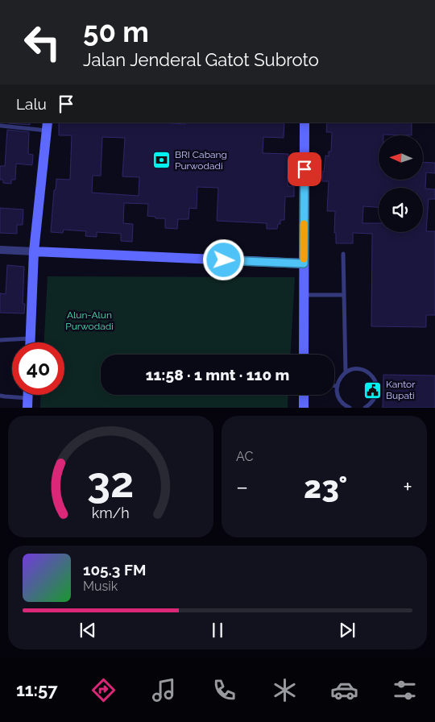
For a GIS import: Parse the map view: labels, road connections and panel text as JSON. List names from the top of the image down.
{
  "parks": ["Alun-Alun Purwodadi"],
  "places": {
    "bank": ["BRI Cabang Purwodadi"],
    "public building": ["Kantor Bupati"]
  },
  "north": "left",
  "page": {
    "turn": ["50 m", "Jalan Jenderal Gatot Subroto"],
    "then": "Lalu",
    "limit": "40",
    "trip": "11:58 · 1 mnt · 110 m",
    "tile": "AC",
    "heat": ["−", "23°", "+"],
    "song": ["105.3 FM", "Musik"],
    "tabs": "11:57",
    "gauge": ["32", "km/h"]
  }
}
